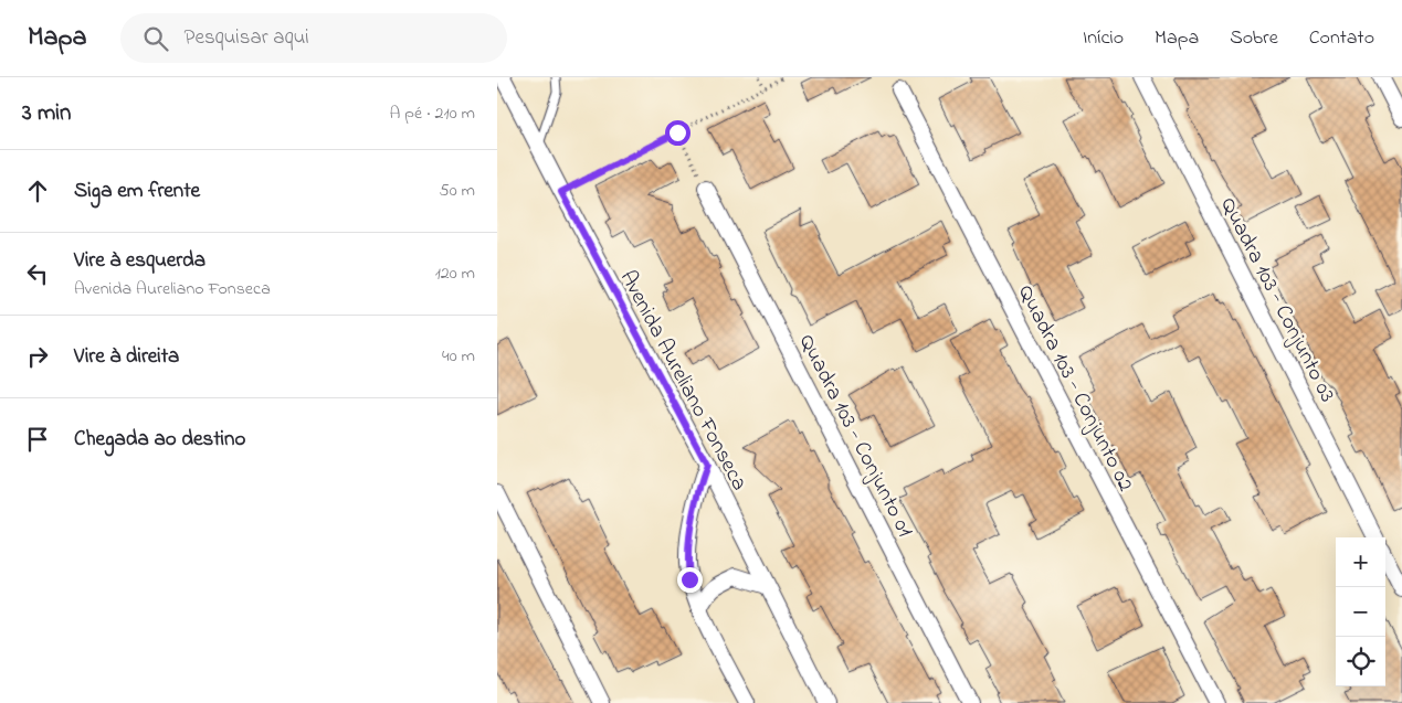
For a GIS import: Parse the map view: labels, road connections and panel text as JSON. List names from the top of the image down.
{
  "streets": {
    "street": [
      "Quadra 103 - Conjunto 03",
      "Avenida Aureliano Fonseca",
      "Quadra 103 - Conjunto 02",
      "Quadra 103 - Conjunto 01"
    ]
  },
  "page": {
    "header": "Mapa",
    "search": "Pesquisar aqui",
    "nav": [
      "Início",
      "Mapa",
      "Sobre",
      "Contato"
    ],
    "heading": ["3 min", "A pé · 210 m"],
    "list": [
      ["Siga em frente", "50 m"],
      ["Vire à esquerda", "Avenida Aureliano Fonseca", "120 m"],
      ["Vire à direita", "40 m"],
      "Chegada ao destino"
    ],
    "map_buttons": ["+", "−"]
  }
}
